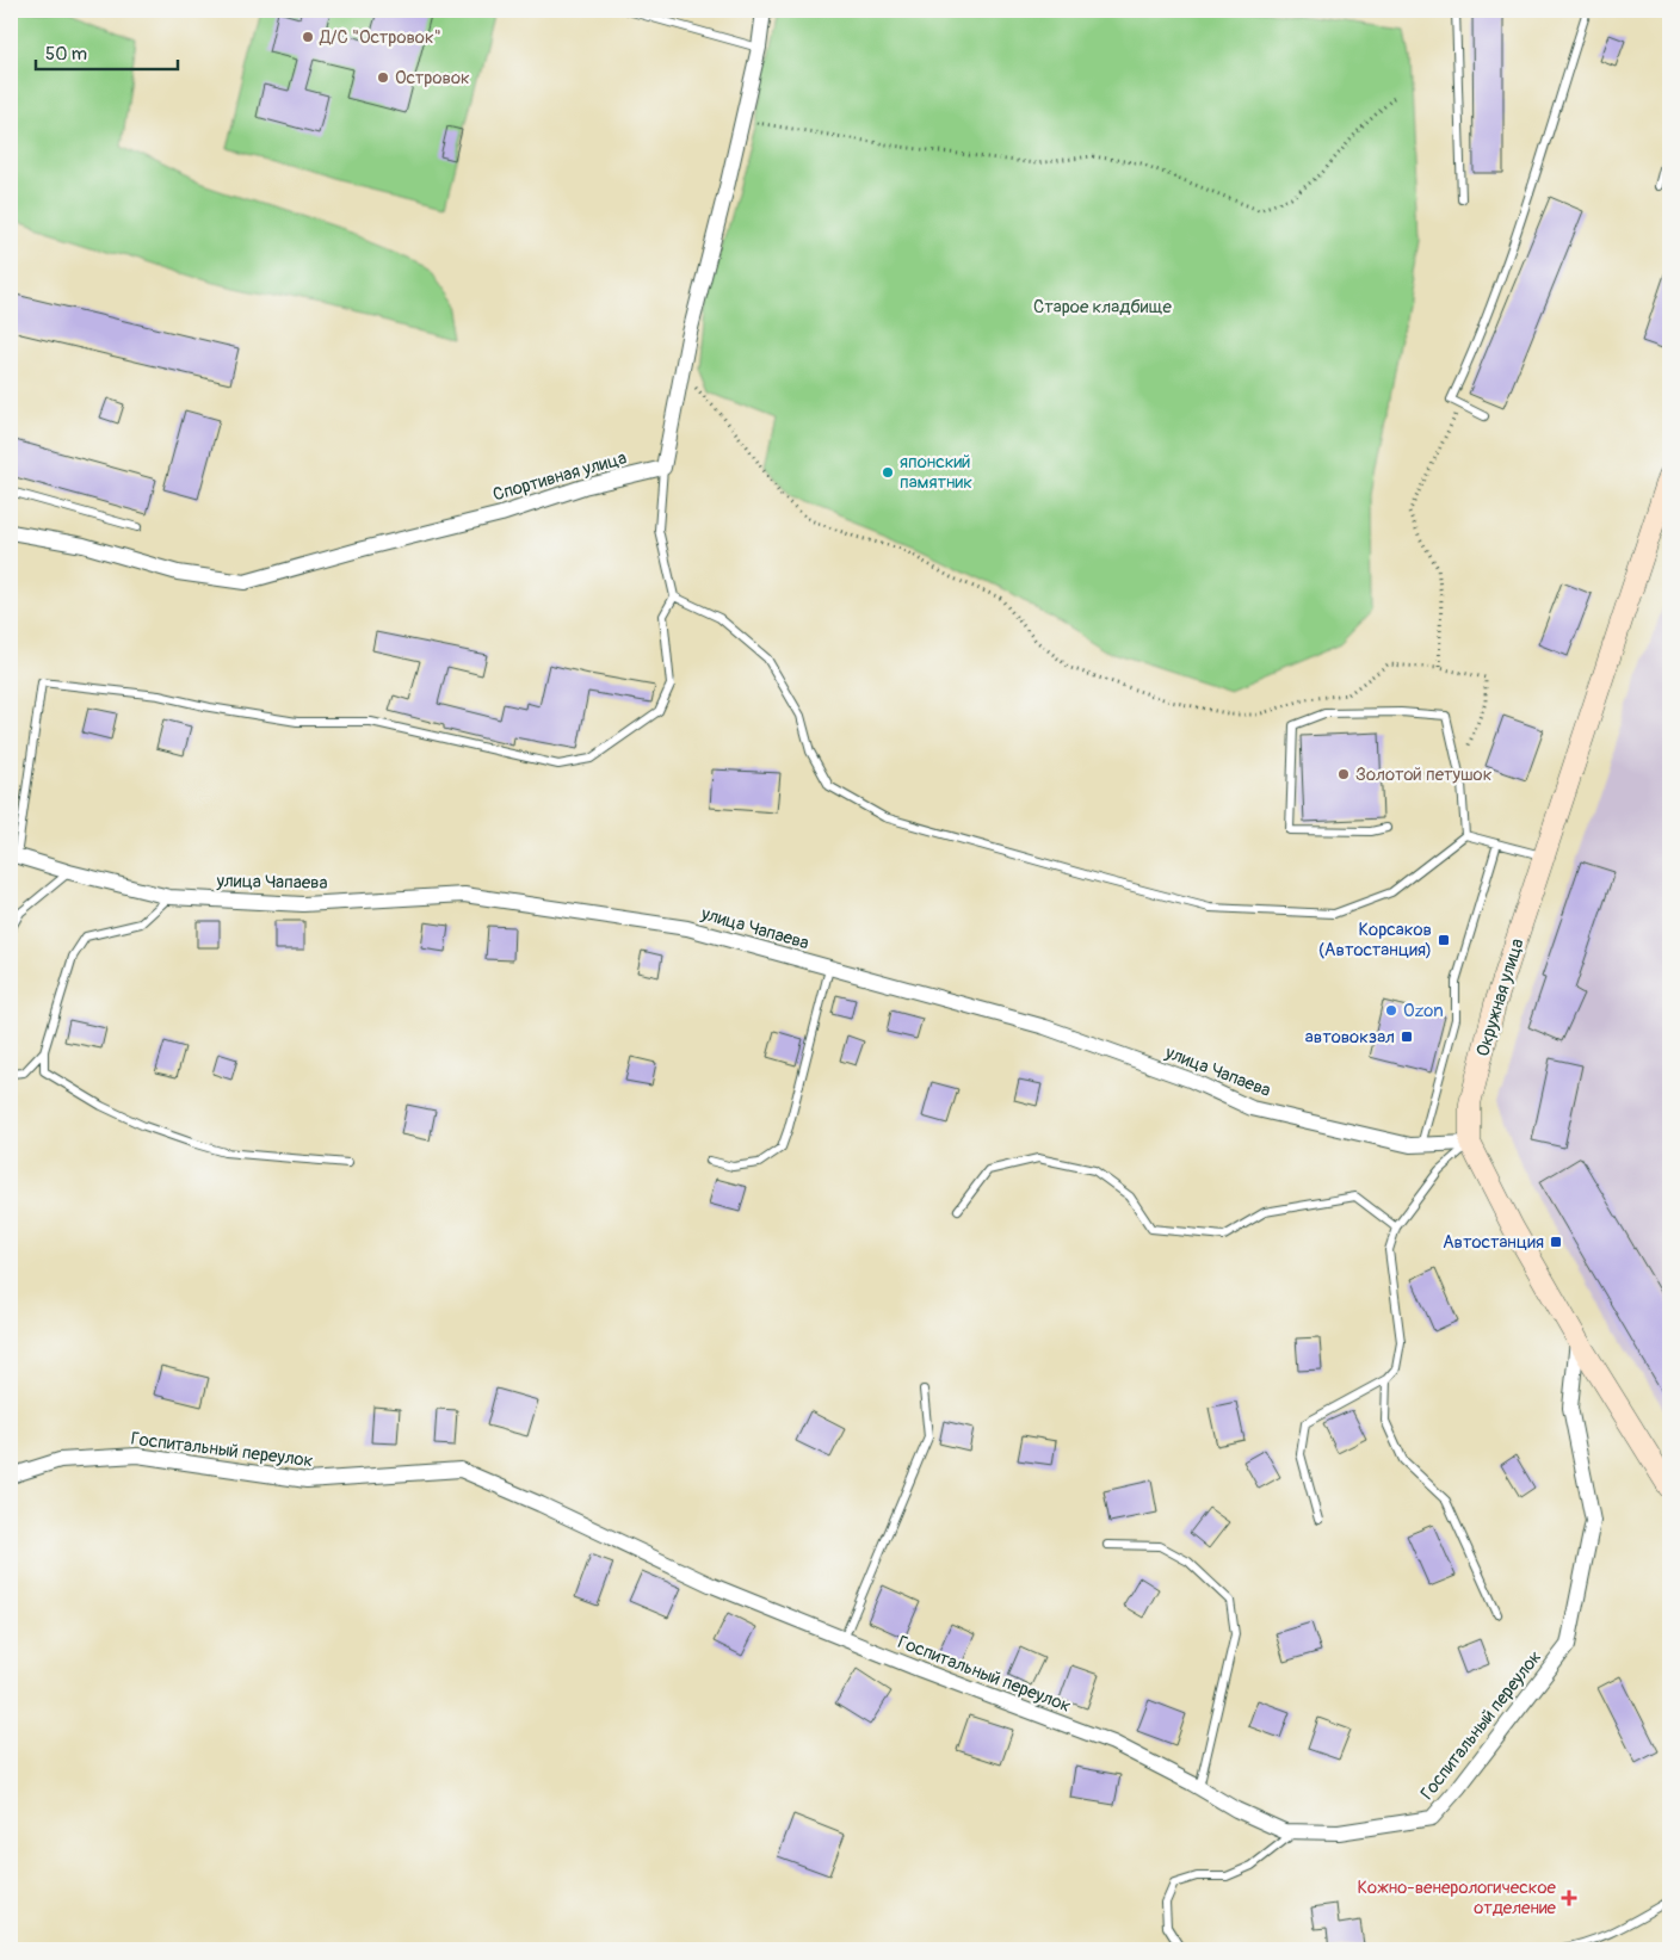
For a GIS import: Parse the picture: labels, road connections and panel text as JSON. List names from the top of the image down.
{
  "streets": {
    "main road": ["Окружная улица"],
    "street": ["Спортивная улица", "улица Чапаева", "Госпитальный переулок"]
  },
  "crossings": [
    ["улица Чапаева", "Окружная улица"],
    ["Окружная улица", "Госпитальный переулок"]
  ],
  "parks": ["Старое кладбище"],
  "places": {
    "other": [
      "Д/С \"Островок\"",
      "Островок",
      "японский памятник",
      "Золотой петушок",
      "Ozon"
    ],
    "transit": ["Корсаков (Автостанция)", "автовокзал", "Автостанция"],
    "health": ["Кожно-венерологическое отделение"]
  },
  "scale_bar": "50 m"
}
